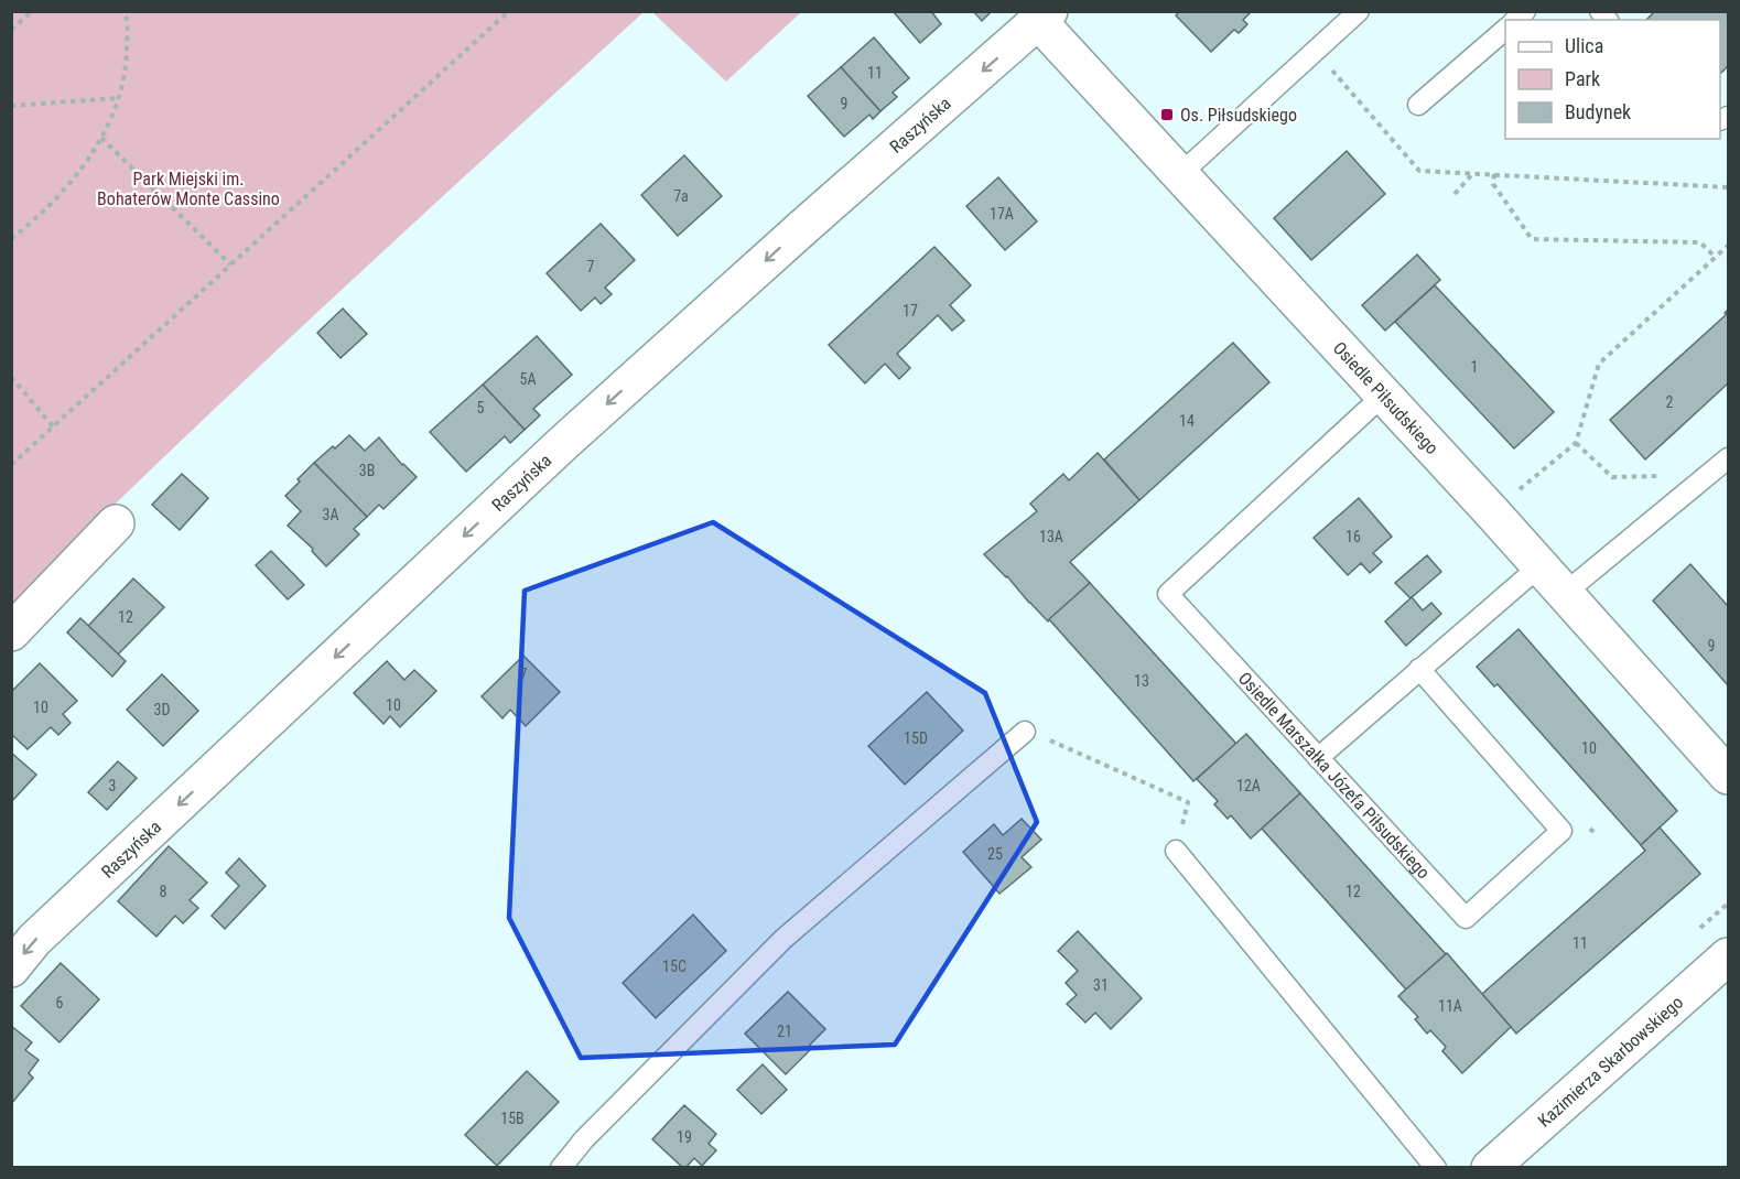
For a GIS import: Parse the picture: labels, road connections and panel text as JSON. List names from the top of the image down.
{
  "streets": {
    "street": ["Raszyńska", "Osiedle Piłsudskiego", "Kazimierza Skarbowskiego"],
    "lane": ["Osiedle Marszałka Józefa Piłsudskiego"]
  },
  "crossings": [
    ["Raszyńska", "Osiedle Piłsudskiego"],
    ["Osiedle Piłsudskiego", "Osiedle Marszałka Józefa Piłsudskiego"]
  ],
  "one_way": ["Raszyńska"],
  "parks": ["Park Miejski im. Bohaterów Monte Cassino"],
  "places": {
    "transit": ["Os. Piłsudskiego"]
  },
  "house_numbers": [
    "11",
    "9",
    "7a",
    "17A",
    "7",
    "17",
    "1",
    "5A",
    "2",
    "5",
    "14",
    "3B",
    "3A",
    "13A",
    "16",
    "12",
    "9",
    "7",
    "13",
    "10",
    "10",
    "3D",
    "15D",
    "10",
    "3",
    "12A",
    "25",
    "8",
    "12",
    "11",
    "15C",
    "31",
    "6",
    "11A",
    "21",
    "15B",
    "19"
  ],
  "legend": ["Ulica", "Park", "Budynek"]
}
